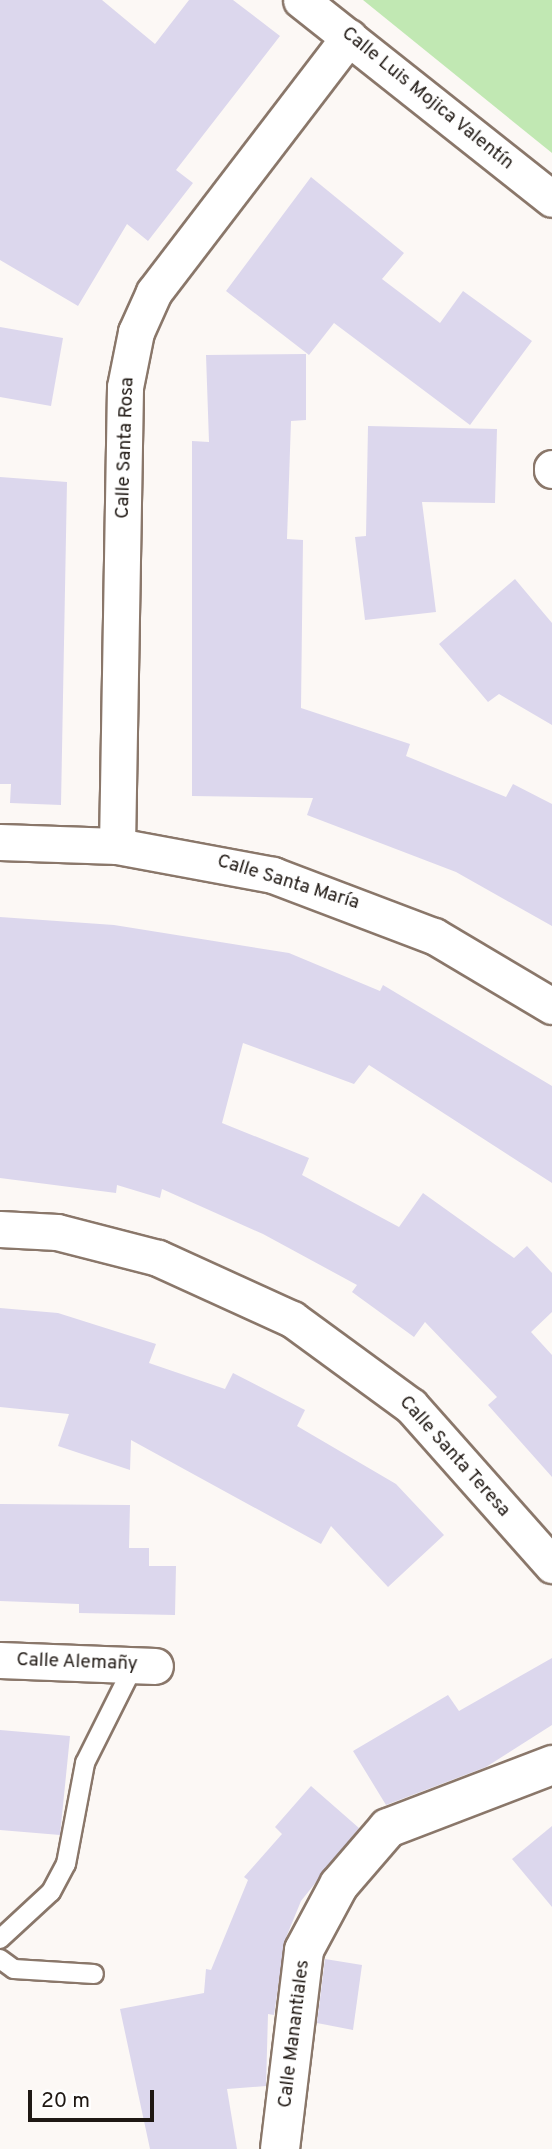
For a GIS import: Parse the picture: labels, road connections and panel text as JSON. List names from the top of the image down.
{
  "streets": {
    "street": [
      "Calle Luis Mojica Valentín",
      "Calle Santa Rosa",
      "Calle Santa María",
      "Calle Santa Teresa",
      "Calle Alemañy",
      "Calle Manantiales"
    ]
  },
  "crossings": [
    ["Calle Luis Mojica Valentín", "Calle Santa Rosa"],
    ["Calle Santa Rosa", "Calle Santa María"]
  ],
  "scale_bar": "20 m"
}
